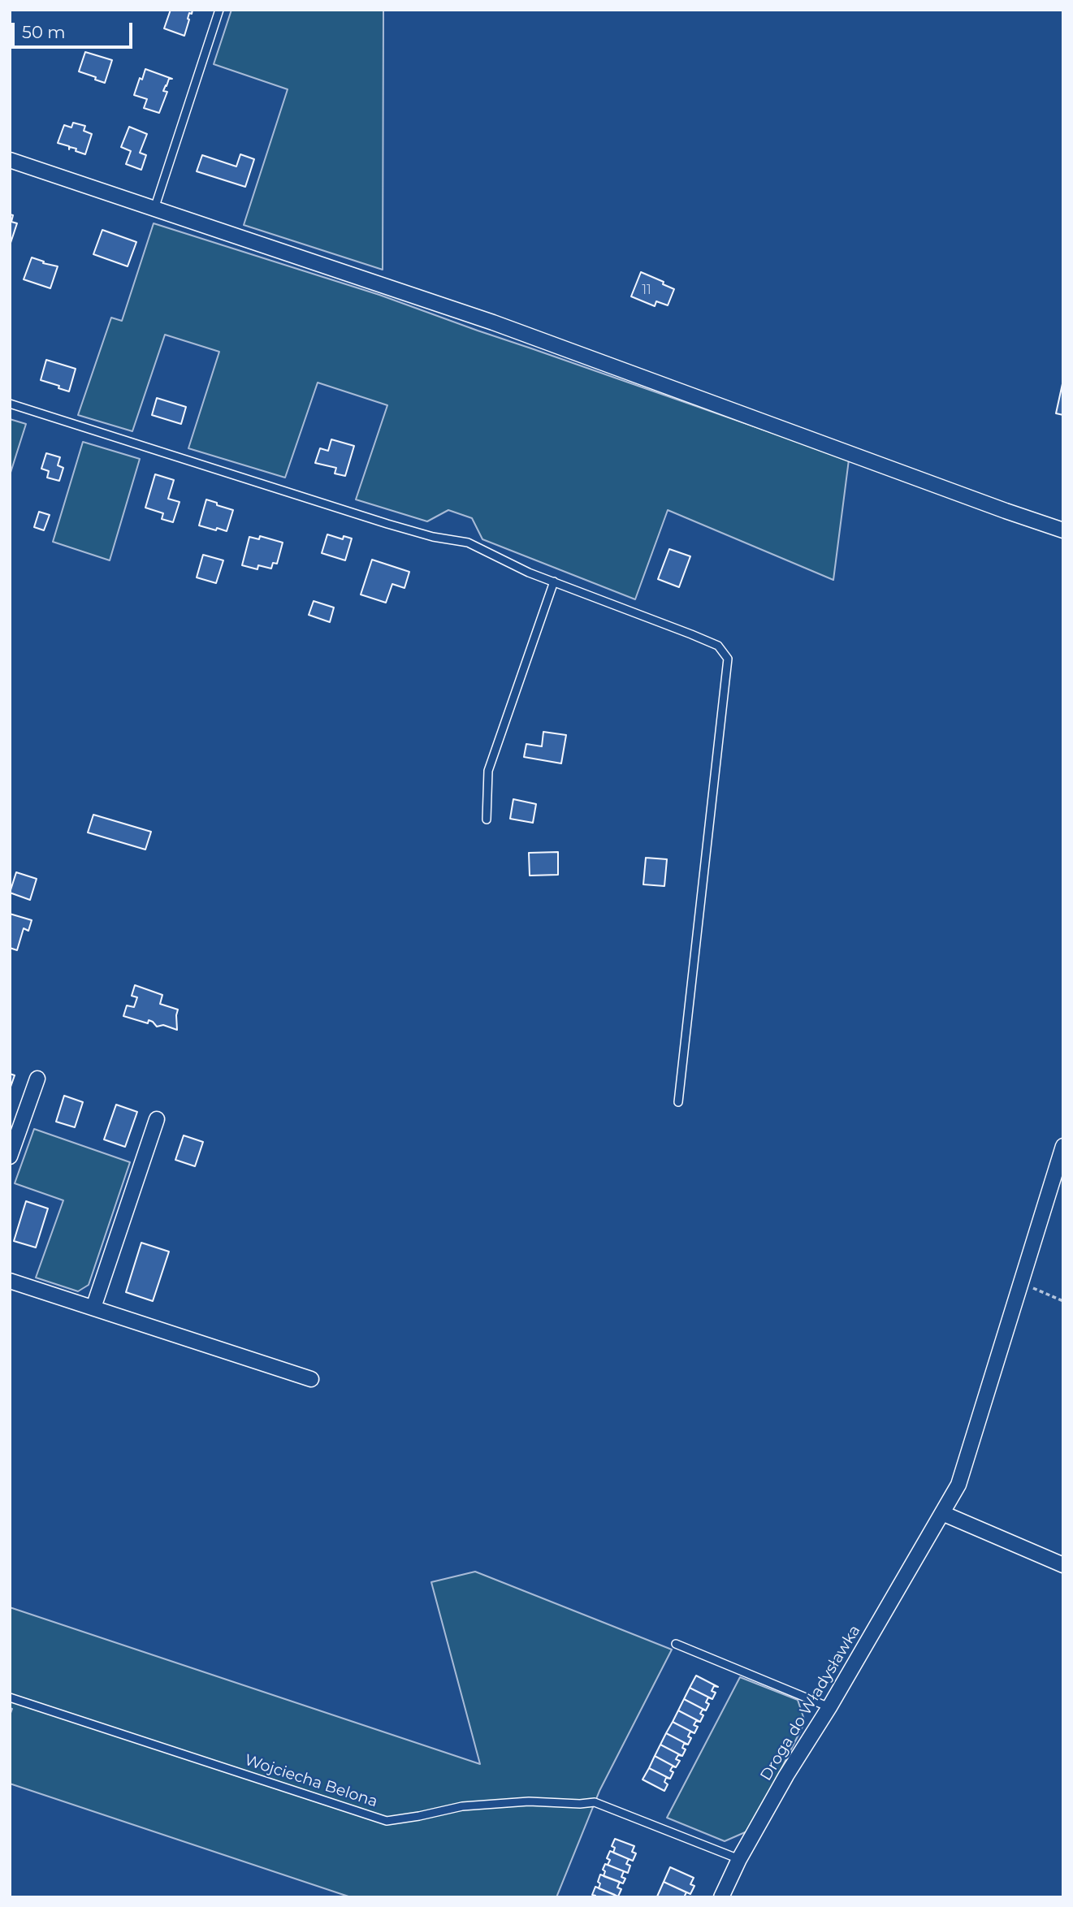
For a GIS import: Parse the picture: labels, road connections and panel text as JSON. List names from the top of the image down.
{
  "streets": {
    "street": ["Droga do Władysławka"],
    "lane": ["Wojciecha Belona"]
  },
  "crossings": [
    ["Droga do Władysławka", "Wojciecha Belona"]
  ],
  "house_numbers": ["11"],
  "scale_bar": "50 m"
}
